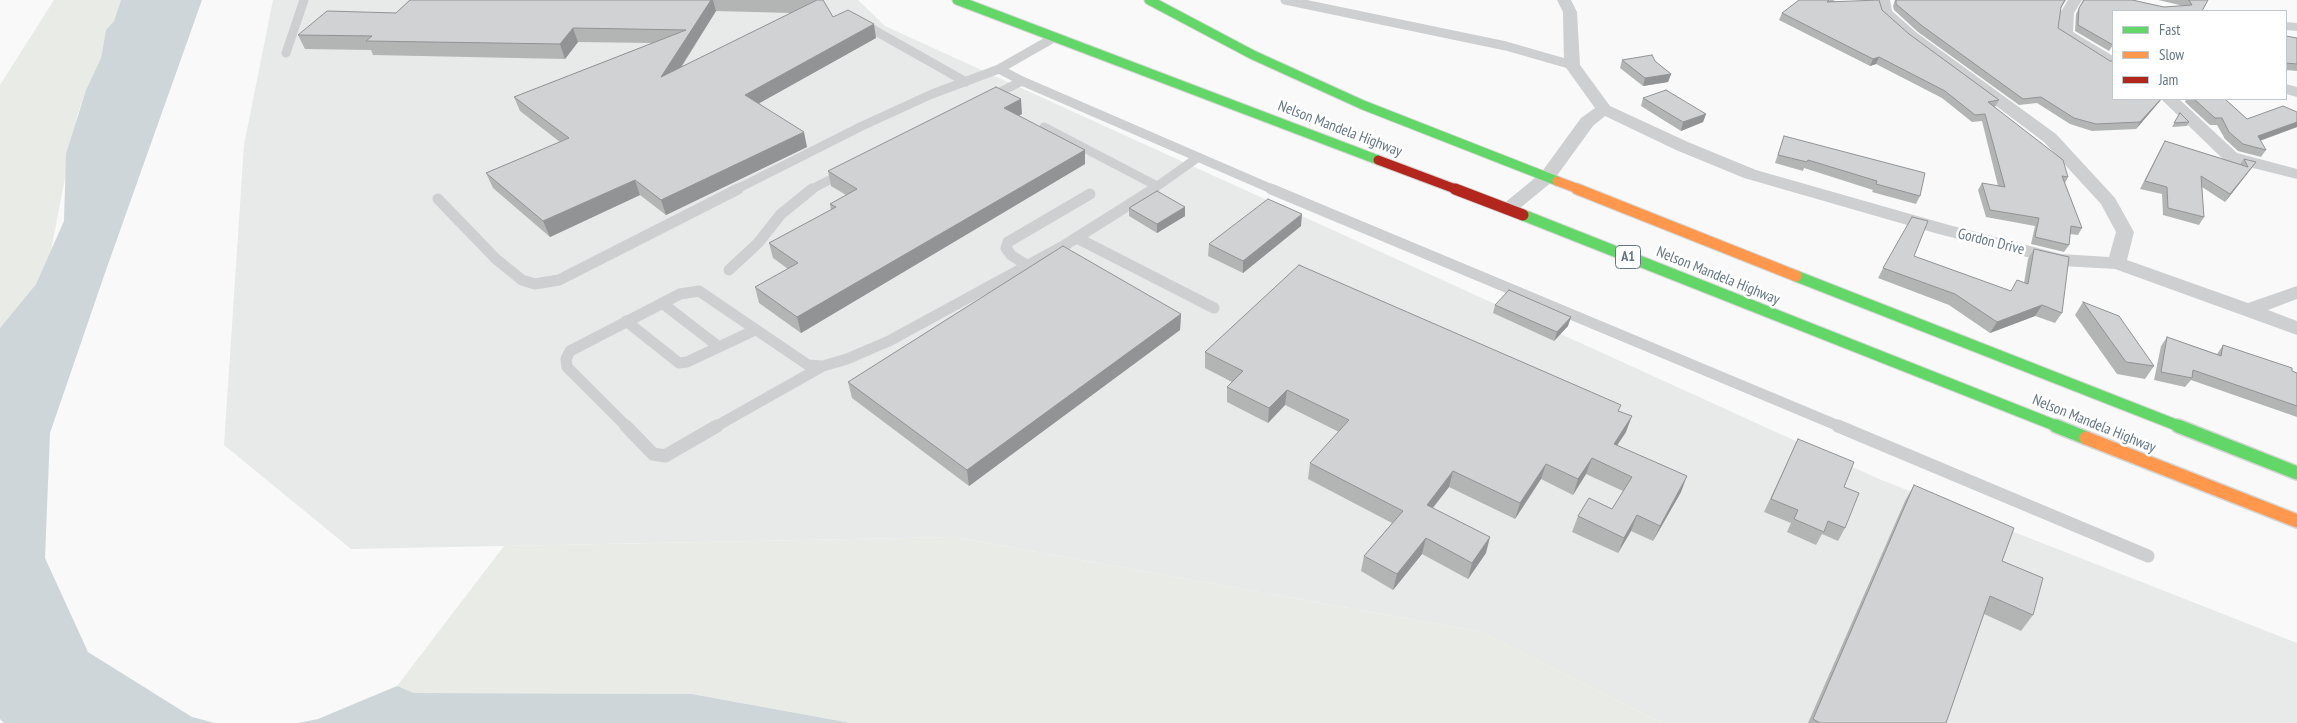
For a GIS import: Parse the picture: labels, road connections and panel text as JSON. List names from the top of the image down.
{
  "streets": {
    "highway": ["Nelson Mandela Highway", "A1"],
    "street": ["Gordon Drive"]
  },
  "legend": ["Fast", "Slow", "Jam"]
}
